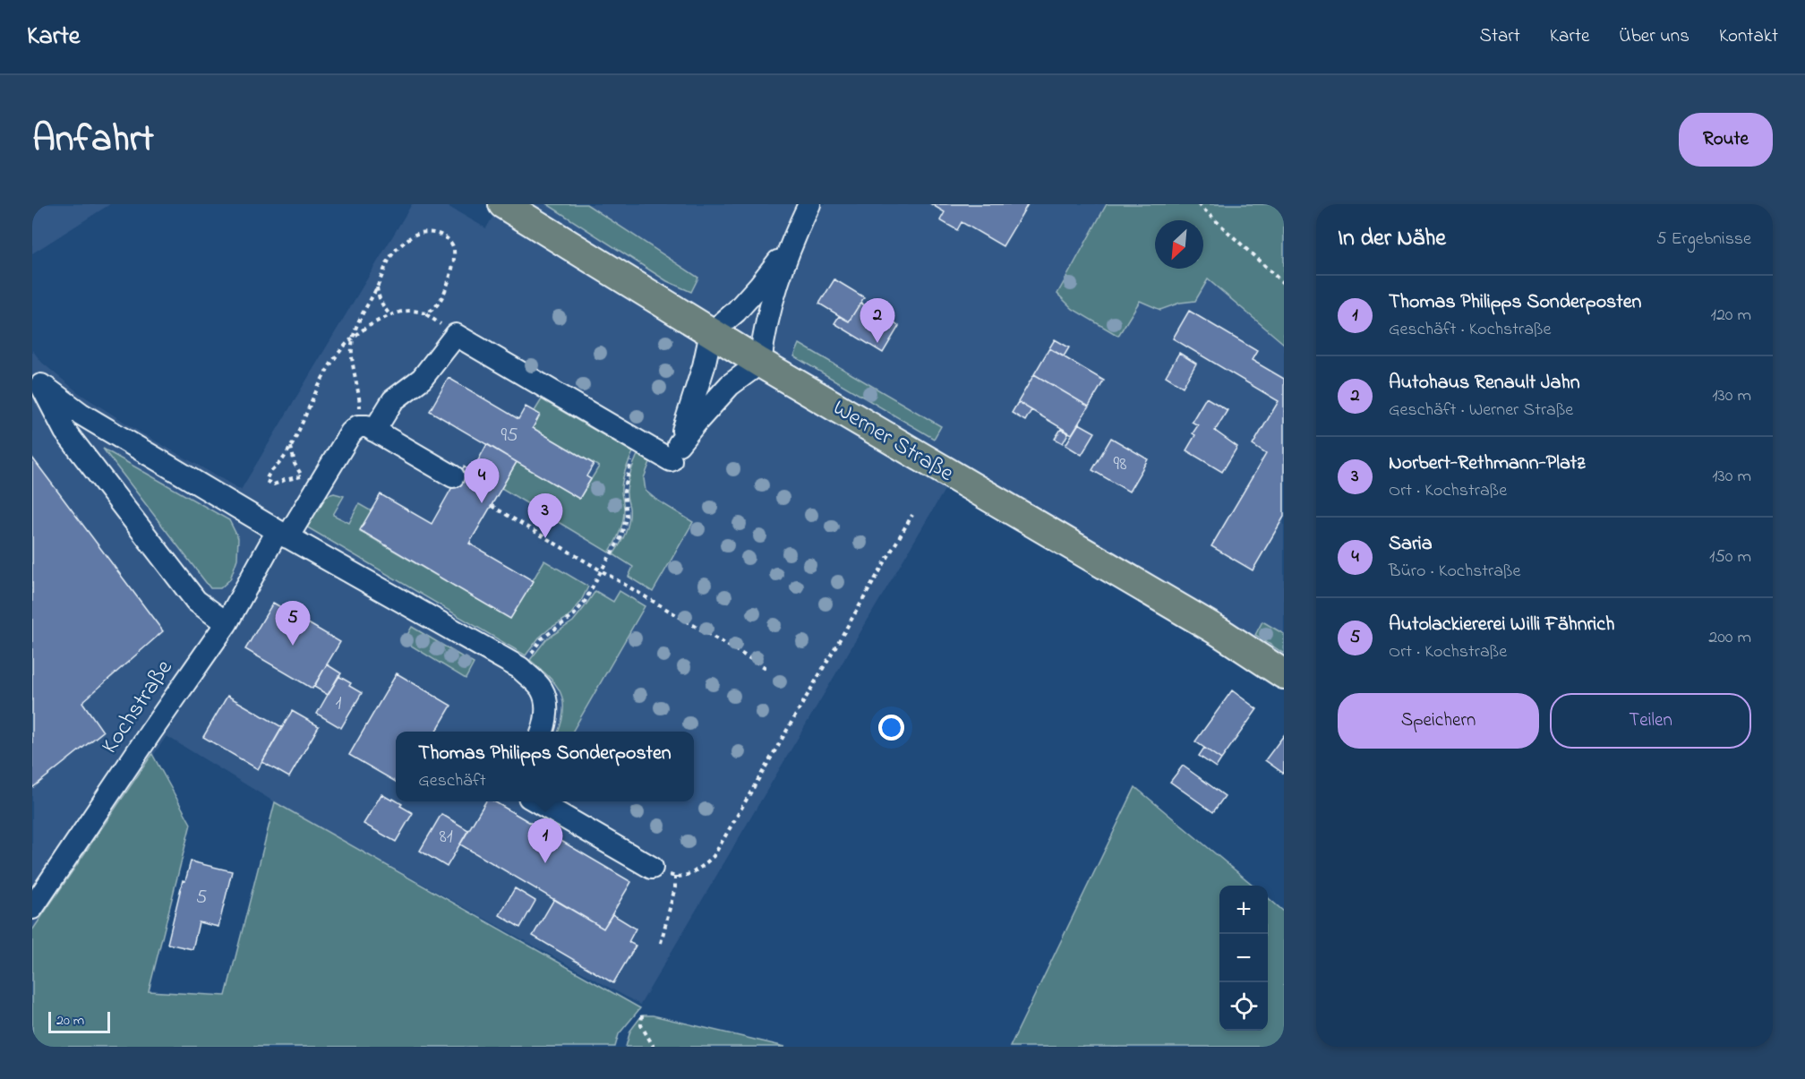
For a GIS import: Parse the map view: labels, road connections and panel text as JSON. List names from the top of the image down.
{
  "streets": {
    "main road": ["Werner Straße"],
    "street": ["Kochstraße"]
  },
  "house_numbers": [
    "95",
    "98",
    "1",
    "81",
    "5"
  ],
  "scale_bar": "20 m",
  "north": "bottom left",
  "page": {
    "header": "Karte",
    "nav": [
      "Start",
      "Karte",
      "Über uns",
      "Kontakt"
    ],
    "title": "Anfahrt",
    "buttons": [
      "Route",
      ["Speichern", "Teilen"]
    ],
    "heading": ["In der Nähe", "5 Ergebnisse"],
    "list": [
      {
        "mark": "1",
        "name": "Thomas Philipps Sonderposten",
        "note": "Geschäft · Kochstraße",
        "value": "120 m"
      },
      {
        "mark": "2",
        "name": "Autohaus Renault Jahn",
        "note": "Geschäft · Werner Straße",
        "value": "130 m"
      },
      {
        "mark": "3",
        "name": "Norbert-Rethmann-Platz",
        "note": "Ort · Kochstraße",
        "value": "130 m"
      },
      {
        "mark": "4",
        "name": "Saria",
        "note": "Büro · Kochstraße",
        "value": "150 m"
      },
      {
        "mark": "5",
        "name": "Autolackiererei Willi Fähnrich",
        "note": "Ort · Kochstraße",
        "value": "200 m"
      }
    ],
    "pins": [
      "2",
      "4",
      "3",
      "5",
      "1"
    ],
    "popup": ["Thomas Philipps Sonderposten", "Geschäft"],
    "map_buttons": ["+", "−"],
    "scale": "20 m"
  }
}
